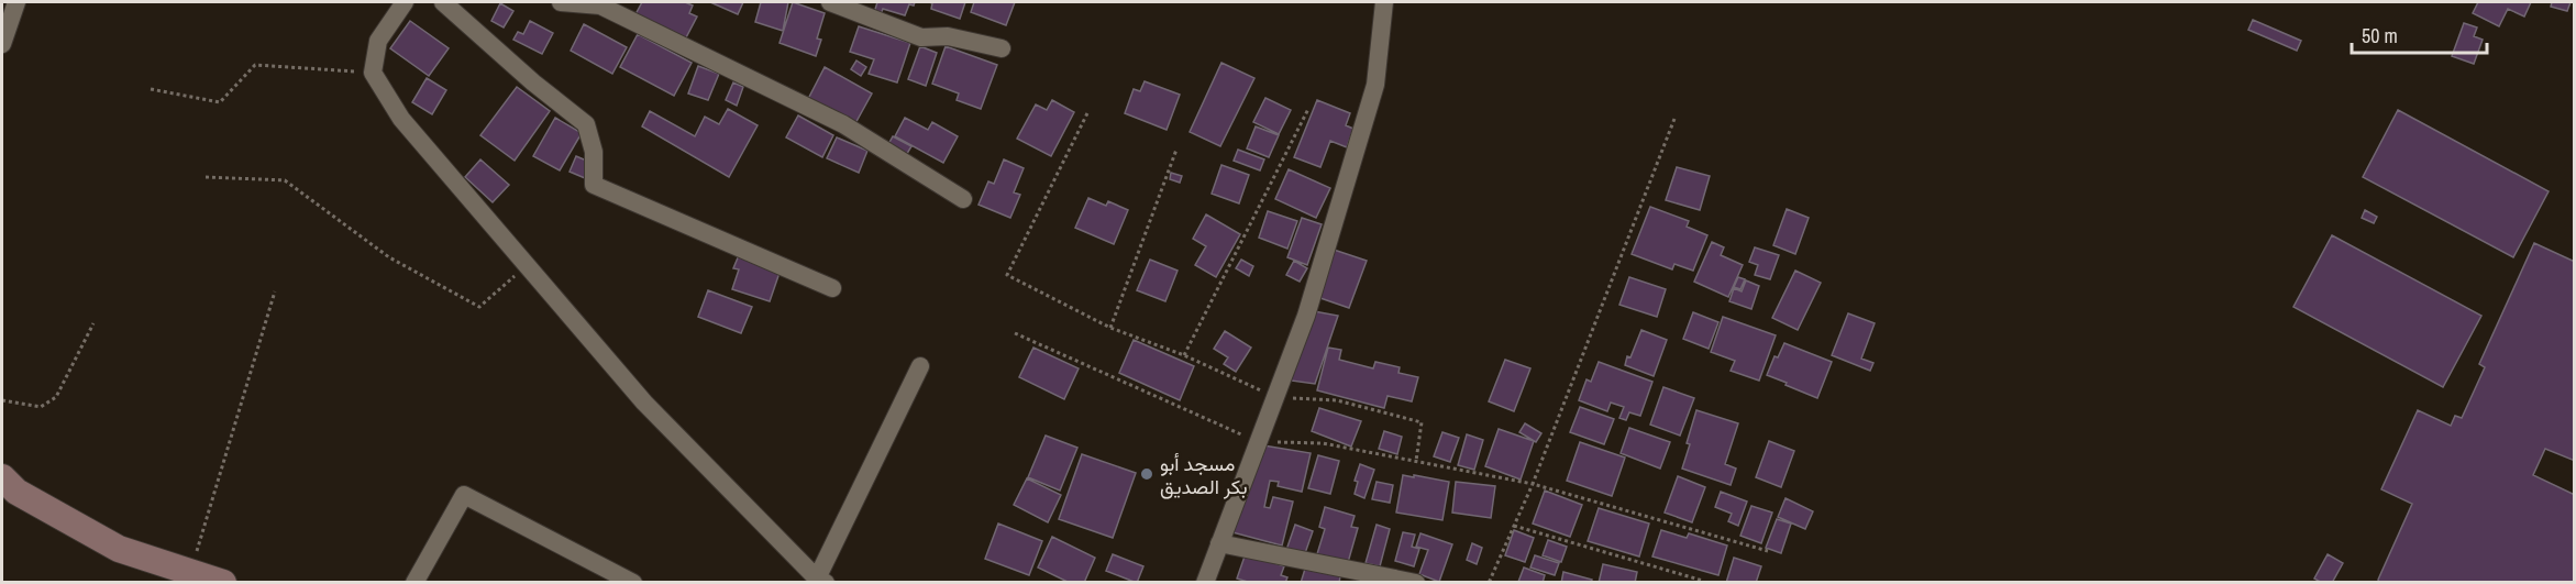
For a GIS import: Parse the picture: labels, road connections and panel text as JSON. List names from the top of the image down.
{
  "places": ["مسجد أبو بكر الصديق"],
  "scale_bar": "50 m"
}
